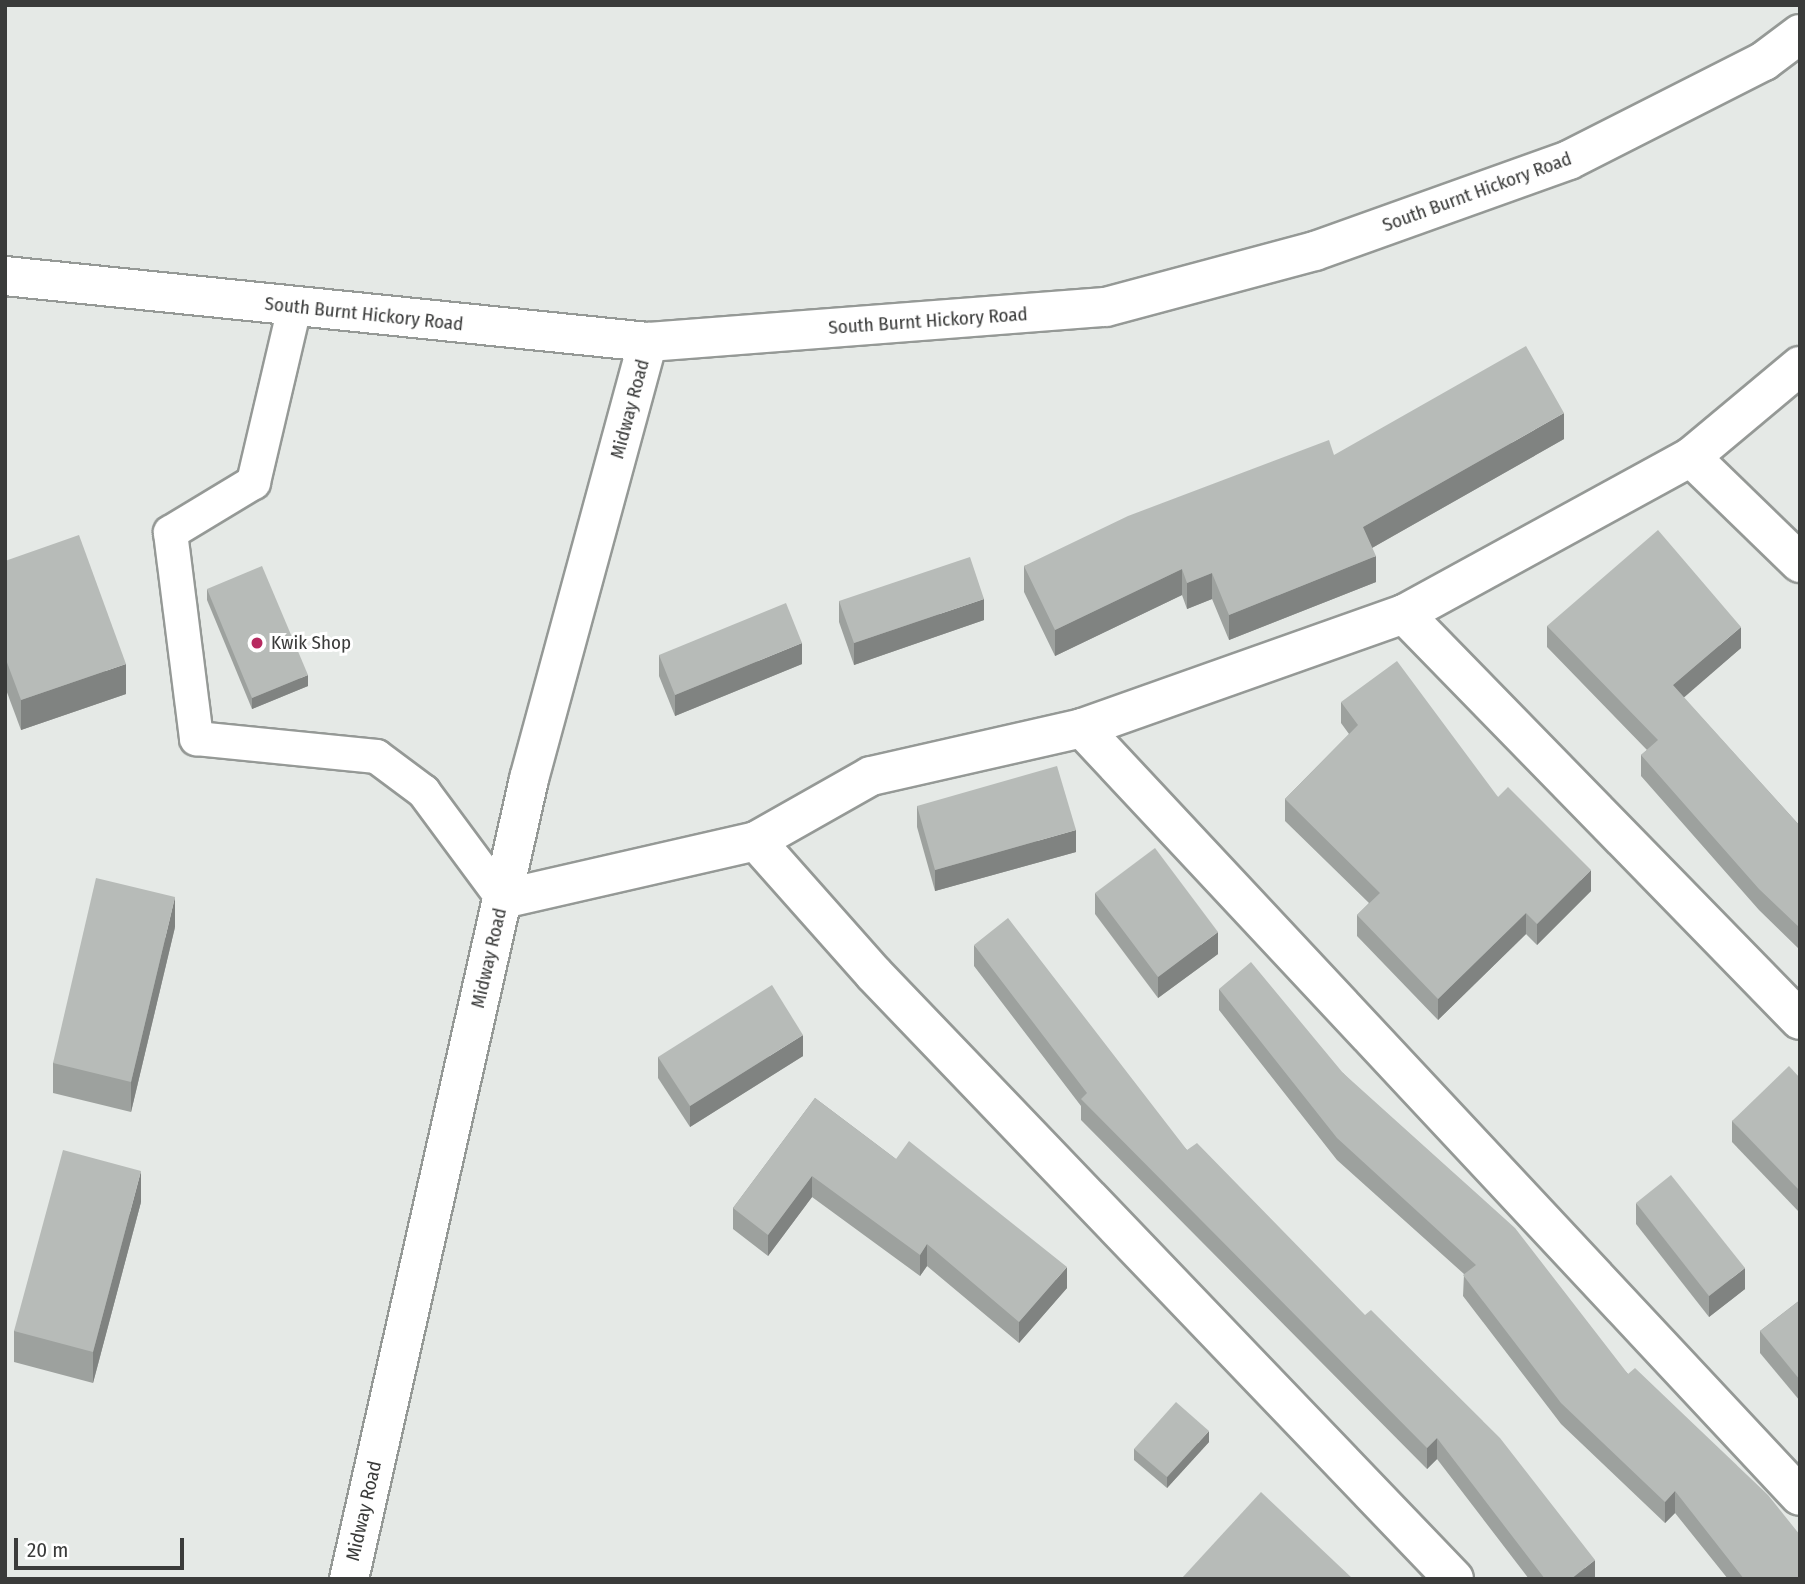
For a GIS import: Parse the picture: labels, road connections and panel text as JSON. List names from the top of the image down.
{
  "streets": {
    "street": ["South Burnt Hickory Road", "Midway Road"]
  },
  "crossings": [
    ["South Burnt Hickory Road", "Midway Road"]
  ],
  "places": ["Kwik Shop"],
  "scale_bar": "20 m"
}
